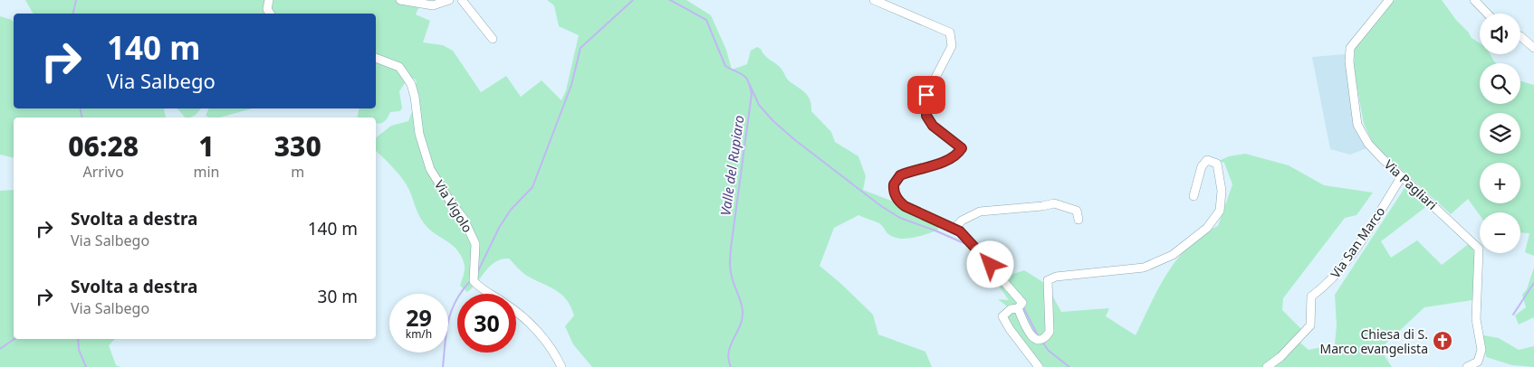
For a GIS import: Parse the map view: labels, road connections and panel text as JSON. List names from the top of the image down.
{
  "streets": {
    "street": ["Via Pagliari", "Via Vigolo", "Via San Marco"]
  },
  "crossings": [
    ["Via Pagliari", "Via San Marco"]
  ],
  "water": ["Valle del Rupiaro"],
  "places": {
    "church": ["Chiesa di S. Marco evangelista"]
  },
  "page": {
    "map_buttons": ["+", "−"],
    "turn": ["140 m", "Via Salbego"],
    "eta": [
      "06:28",
      "Arrivo",
      "1",
      "min",
      "330",
      "m"
    ],
    "list": [
      {
        "name": "Svolta a destra",
        "note": "Via Salbego",
        "value": "140 m"
      },
      {
        "name": "Svolta a destra",
        "note": "Via Salbego",
        "value": "30 m"
      }
    ],
    "speed": "29 km/h",
    "limit": "30"
  }
}
